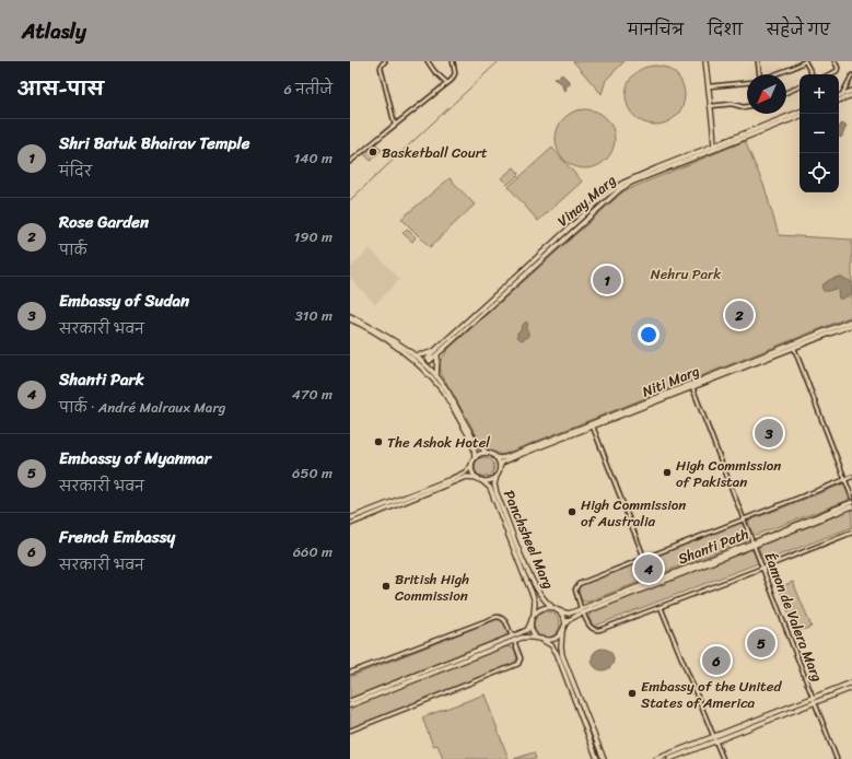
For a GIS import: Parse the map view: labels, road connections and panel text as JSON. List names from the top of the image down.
{
  "streets": {
    "main road": [
      "Vinay Marg",
      "Niti Marg",
      "Panchsheel Marg",
      "Shanti Path"
    ],
    "street": ["Éamon de Valera Marg"]
  },
  "crossings": [
    ["Niti Marg", "Panchsheel Marg"],
    ["Niti Marg", "Éamon de Valera Marg"],
    ["Panchsheel Marg", "Shanti Path"],
    ["Shanti Path", "Éamon de Valera Marg"]
  ],
  "parks": ["Nehru Park"],
  "places": [
    "Basketball Court",
    "The Ashok Hotel",
    "High Commission of Pakistan",
    "High Commission of Australia",
    "British High Commission",
    "Embassy of the United States of America"
  ],
  "north": "bottom left",
  "page": {
    "header": "Atlasly",
    "nav": ["मानचित्र", "दिशा", "सहेजे गए"],
    "heading": ["आस-पास", "6 नतीजे"],
    "map_buttons": ["+", "−"],
    "list": [
      {
        "mark": "1",
        "name": "Shri Batuk Bhairav Temple",
        "note": "मंदिर",
        "value": "140 m"
      },
      {
        "mark": "2",
        "name": "Rose Garden",
        "note": "पार्क",
        "value": "190 m"
      },
      {
        "mark": "3",
        "name": "Embassy of Sudan",
        "note": "सरकारी भवन",
        "value": "310 m"
      },
      {
        "mark": "4",
        "name": "Shanti Park",
        "note": "पार्क · André Malraux Marg",
        "value": "470 m"
      },
      {
        "mark": "5",
        "name": "Embassy of Myanmar",
        "note": "सरकारी भवन",
        "value": "650 m"
      },
      {
        "mark": "6",
        "name": "French Embassy",
        "note": "सरकारी भवन",
        "value": "660 m"
      }
    ],
    "pins": [
      "1",
      "2",
      "3",
      "4",
      "5",
      "6"
    ]
  }
}
